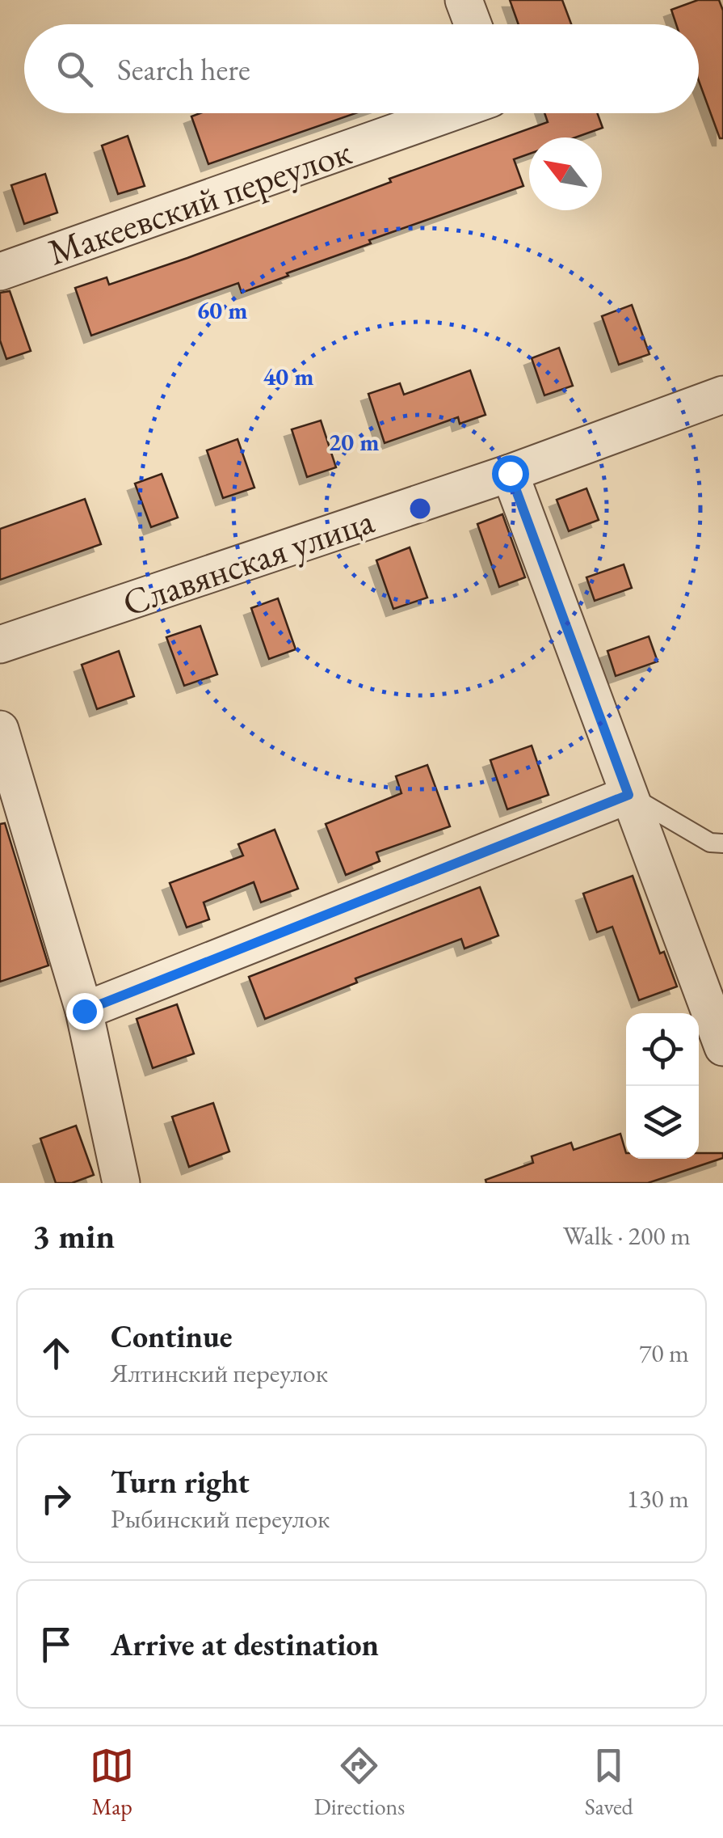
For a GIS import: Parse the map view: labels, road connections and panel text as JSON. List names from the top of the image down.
{
  "streets": {
    "street": ["Макеевский переулок", "Славянская улица"]
  },
  "north": "top left",
  "page": {
    "search": "Search here",
    "heading": ["3 min", "Walk · 200 m"],
    "list": [
      ["Continue", "Ялтинский переулок", "70 m"],
      ["Turn right", "Рыбинский переулок", "130 m"],
      "Arrive at destination"
    ],
    "nav": ["Map", "Directions", "Saved"]
  },
  "rings": ["60 m", "40 m", "20 m"]
}
